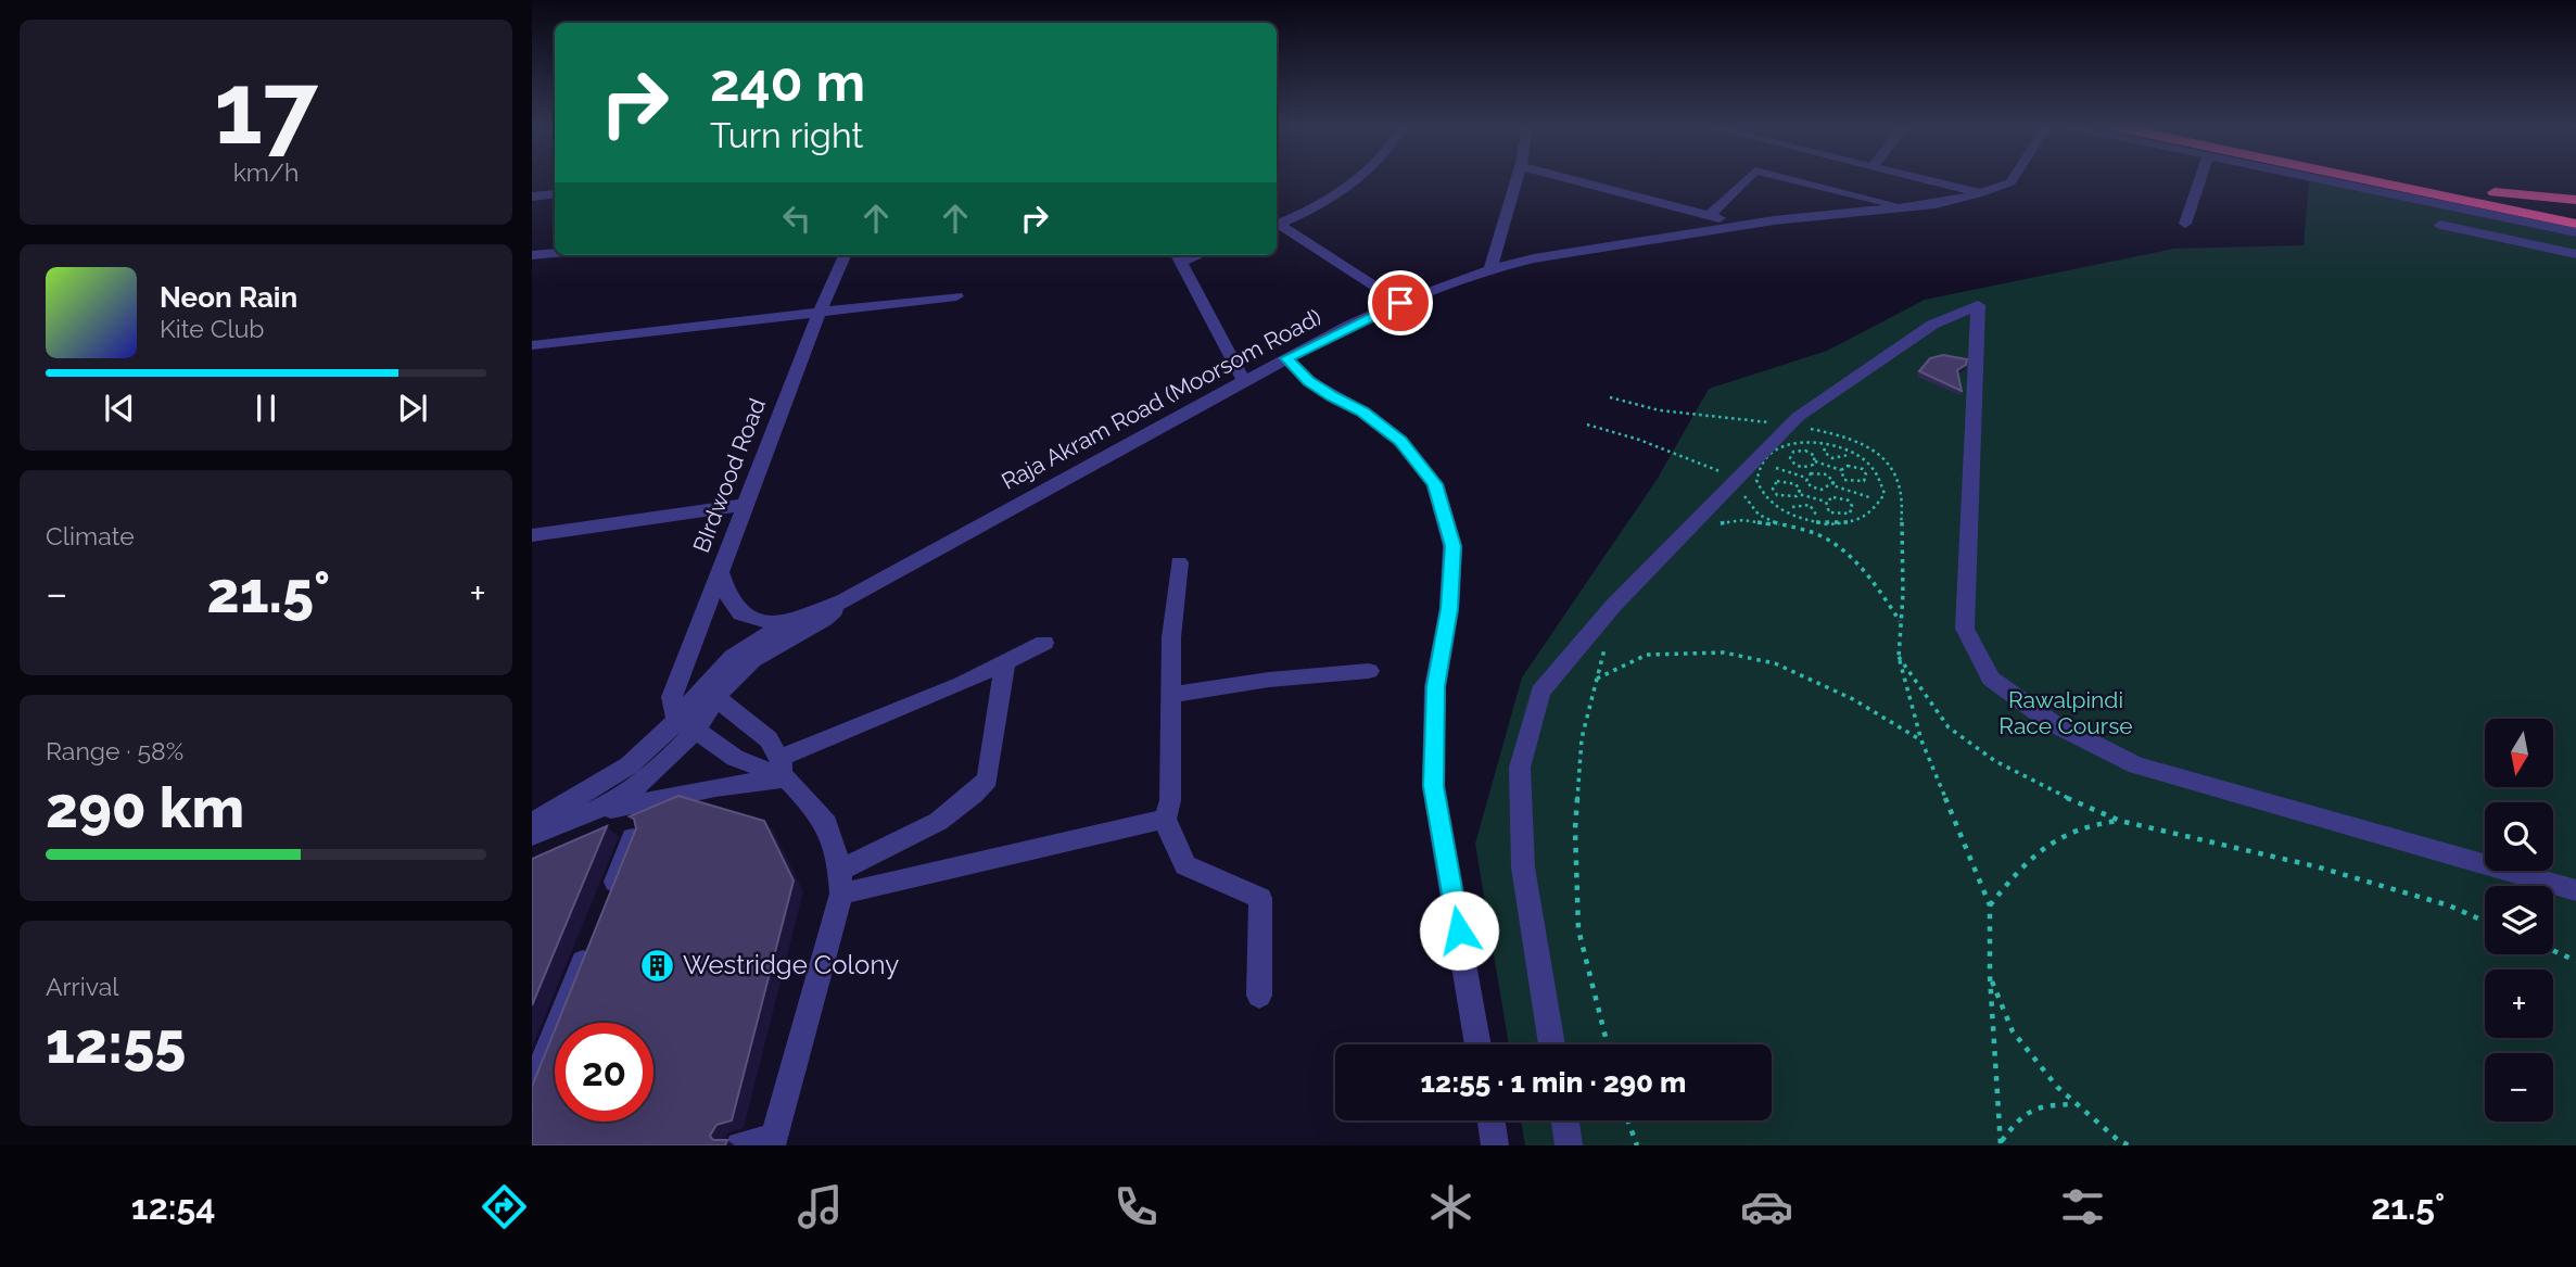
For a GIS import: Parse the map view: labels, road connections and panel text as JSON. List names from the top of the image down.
{
  "streets": {
    "street": ["Raja Akram Road (Moorsom Road)", "BIrdwood Road"]
  },
  "parks": ["Rawalpindi Race Course"],
  "places": {
    "building": ["Westridge Colony"]
  },
  "north": "bottom",
  "page": {
    "tile": [
      ["17", "km/h"],
      "Climate",
      ["Range · 58%", "290 km"],
      ["Arrival", "12:55"]
    ],
    "turn": ["240 m", "Turn right"],
    "song": ["Neon Rain", "Kite Club"],
    "heat": ["−", "21.5°", "+"],
    "map_buttons": ["+", "−"],
    "limit": "20",
    "trip": "12:55 · 1 min · 290 m",
    "tabs": ["12:54", "21.5°"]
  }
}
